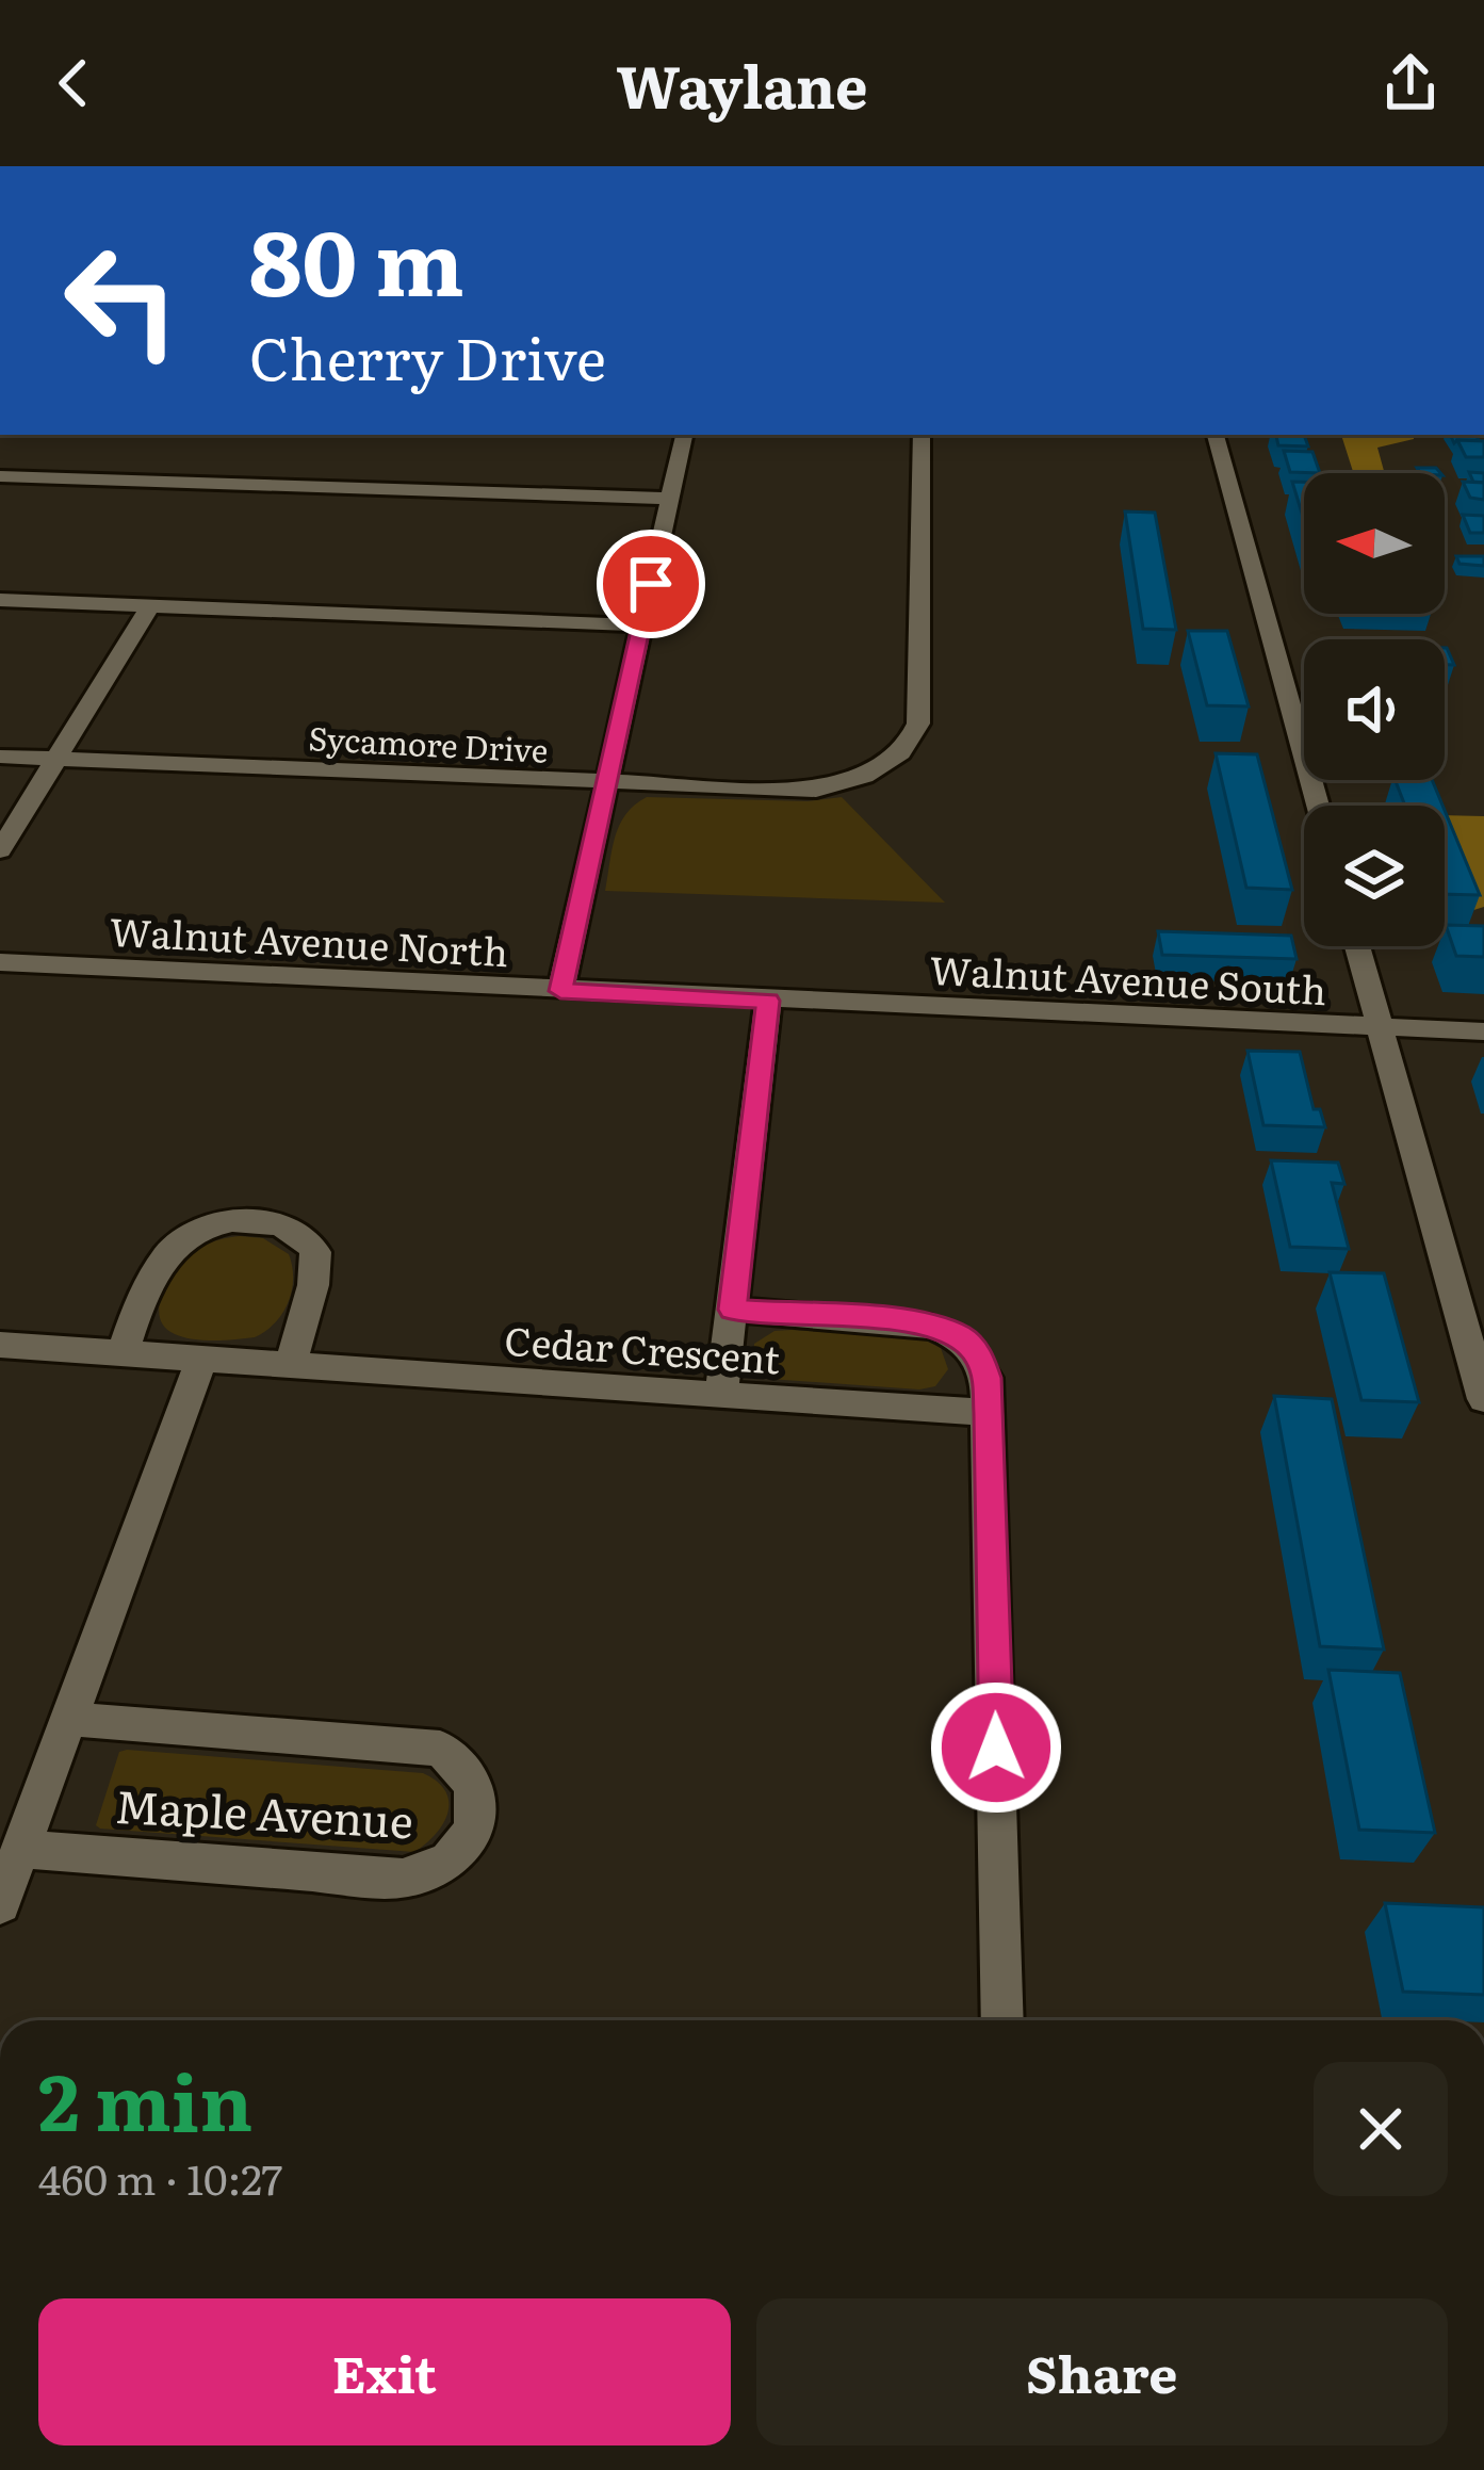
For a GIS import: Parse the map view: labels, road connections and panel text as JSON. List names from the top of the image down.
{
  "streets": {
    "street": [
      "Sycamore Drive",
      "Walnut Avenue North",
      "Walnut Avenue South",
      "Cedar Crescent",
      "Maple Avenue"
    ]
  },
  "crossings": [
    ["Walnut Avenue North", "Walnut Avenue South"]
  ],
  "north": "left",
  "page": {
    "header": "Waylane",
    "turn": ["80 m", "Cherry Drive"],
    "heading": ["2 min", "460 m · 10:27"],
    "buttons": ["Exit", "Share"]
  }
}
